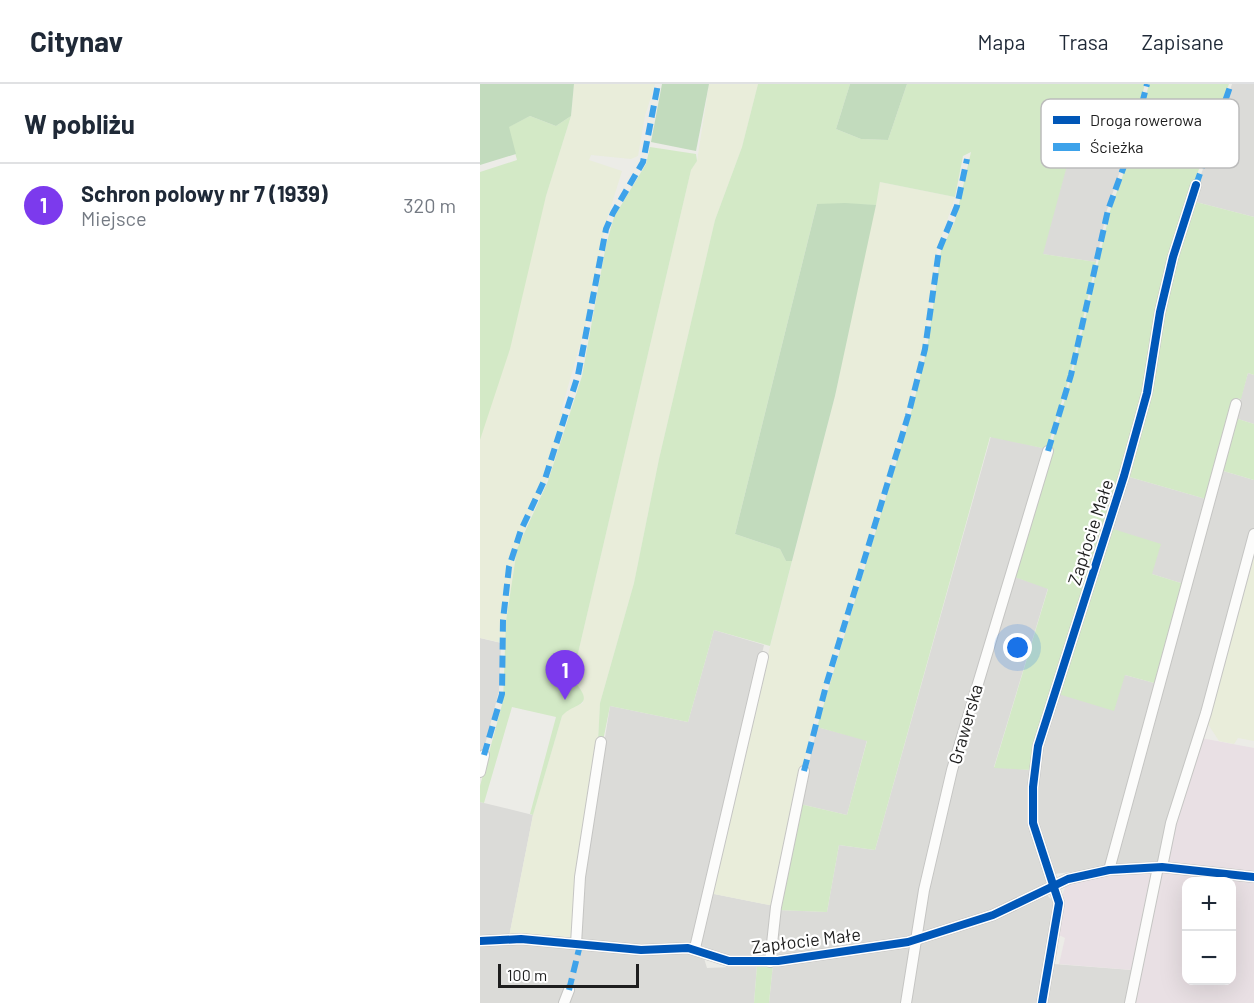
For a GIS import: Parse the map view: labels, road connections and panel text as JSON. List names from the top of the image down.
{
  "streets": {
    "street": ["Zapłocie Małe", "Grawerska"]
  },
  "crossings": [
    ["Zapłocie Małe", "Grawerska"]
  ],
  "legend": ["Droga rowerowa", "Ścieżka"],
  "scale_bar": "100 m",
  "page": {
    "header": "Citynav",
    "nav": ["Mapa", "Trasa", "Zapisane"],
    "heading": "W pobliżu",
    "list": [
      {
        "mark": "1",
        "name": "Schron polowy nr 7 (1939)",
        "note": "Miejsce",
        "value": "320 m"
      }
    ],
    "pins": "1",
    "map_buttons": ["+", "−"],
    "scale": "100 m"
  }
}
